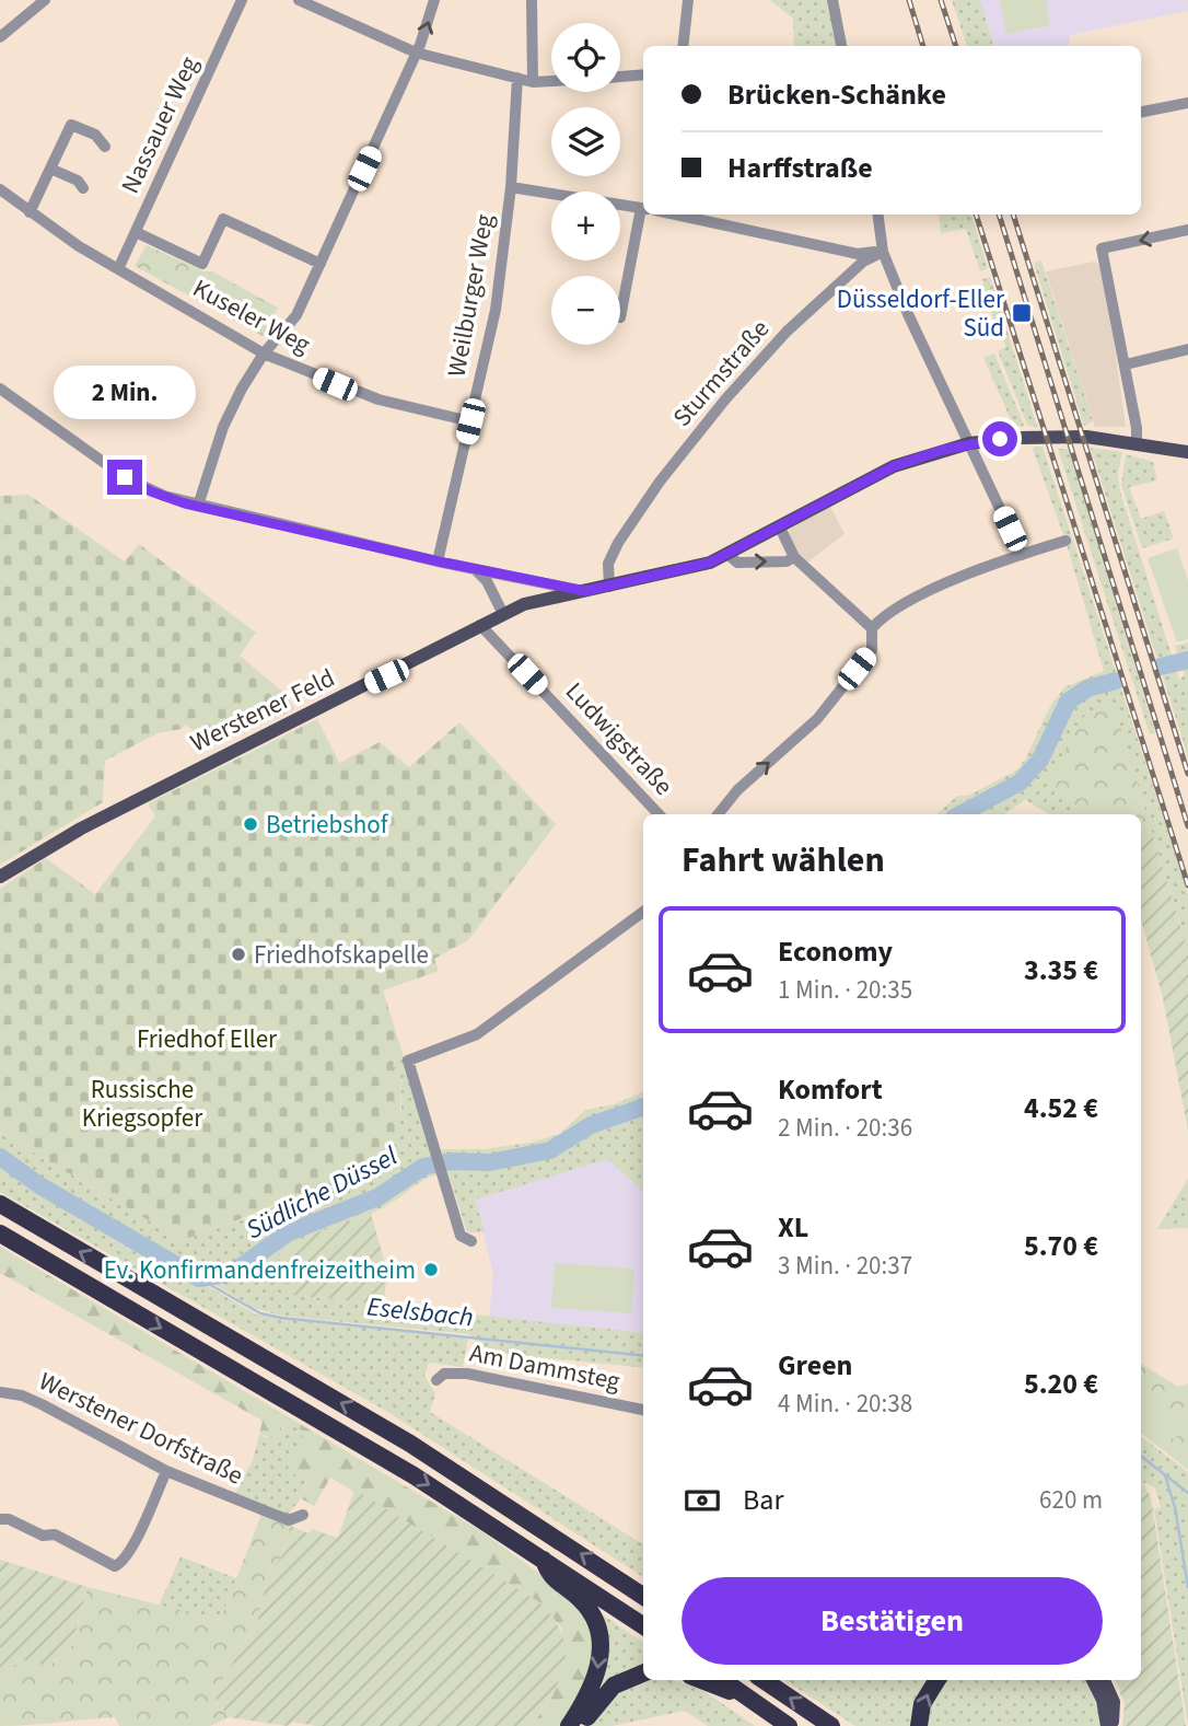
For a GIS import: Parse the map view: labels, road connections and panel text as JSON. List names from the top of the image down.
{
  "streets": {
    "main road": ["Werstener Feld"],
    "street": [
      "Nassauer Weg",
      "Weilburger Weg",
      "Kuseler Weg",
      "Sturmstraße",
      "Ludwigstraße",
      "Am Dammsteg",
      "Werstener Dorfstraße"
    ]
  },
  "crossings": [
    ["Nassauer Weg", "Kuseler Weg"],
    ["Weilburger Weg", "Kuseler Weg"],
    ["Sturmstraße", "Werstener Feld"],
    ["Werstener Feld", "Ludwigstraße"]
  ],
  "water": ["Südliche Düssel", "Eselsbach"],
  "parks": ["Friedhof Eller", "Russische Kriegsopfer"],
  "places": {
    "transit": ["Düsseldorf-Eller Süd"],
    "other": ["Betriebshof", "Friedhofskapelle", "Ev. Konfirmandenfreizeitheim"]
  },
  "page": {
    "map_buttons": ["+", "−"],
    "banner": ["Brücken-Schänke", "Harffstraße"],
    "bubble": "2 Min.",
    "heading": "Fahrt wählen",
    "list": [
      {
        "name": "Economy",
        "note": "1 Min. · 20:35",
        "value": "3.35 €"
      },
      {
        "name": "Komfort",
        "note": "2 Min. · 20:36",
        "value": "4.52 €"
      },
      {
        "name": "XL",
        "note": "3 Min. · 20:37",
        "value": "5.70 €"
      },
      {
        "name": "Green",
        "note": "4 Min. · 20:38",
        "value": "5.20 €"
      }
    ],
    "pay": ["Bar", "620 m"],
    "buttons": "Bestätigen"
  }
}
